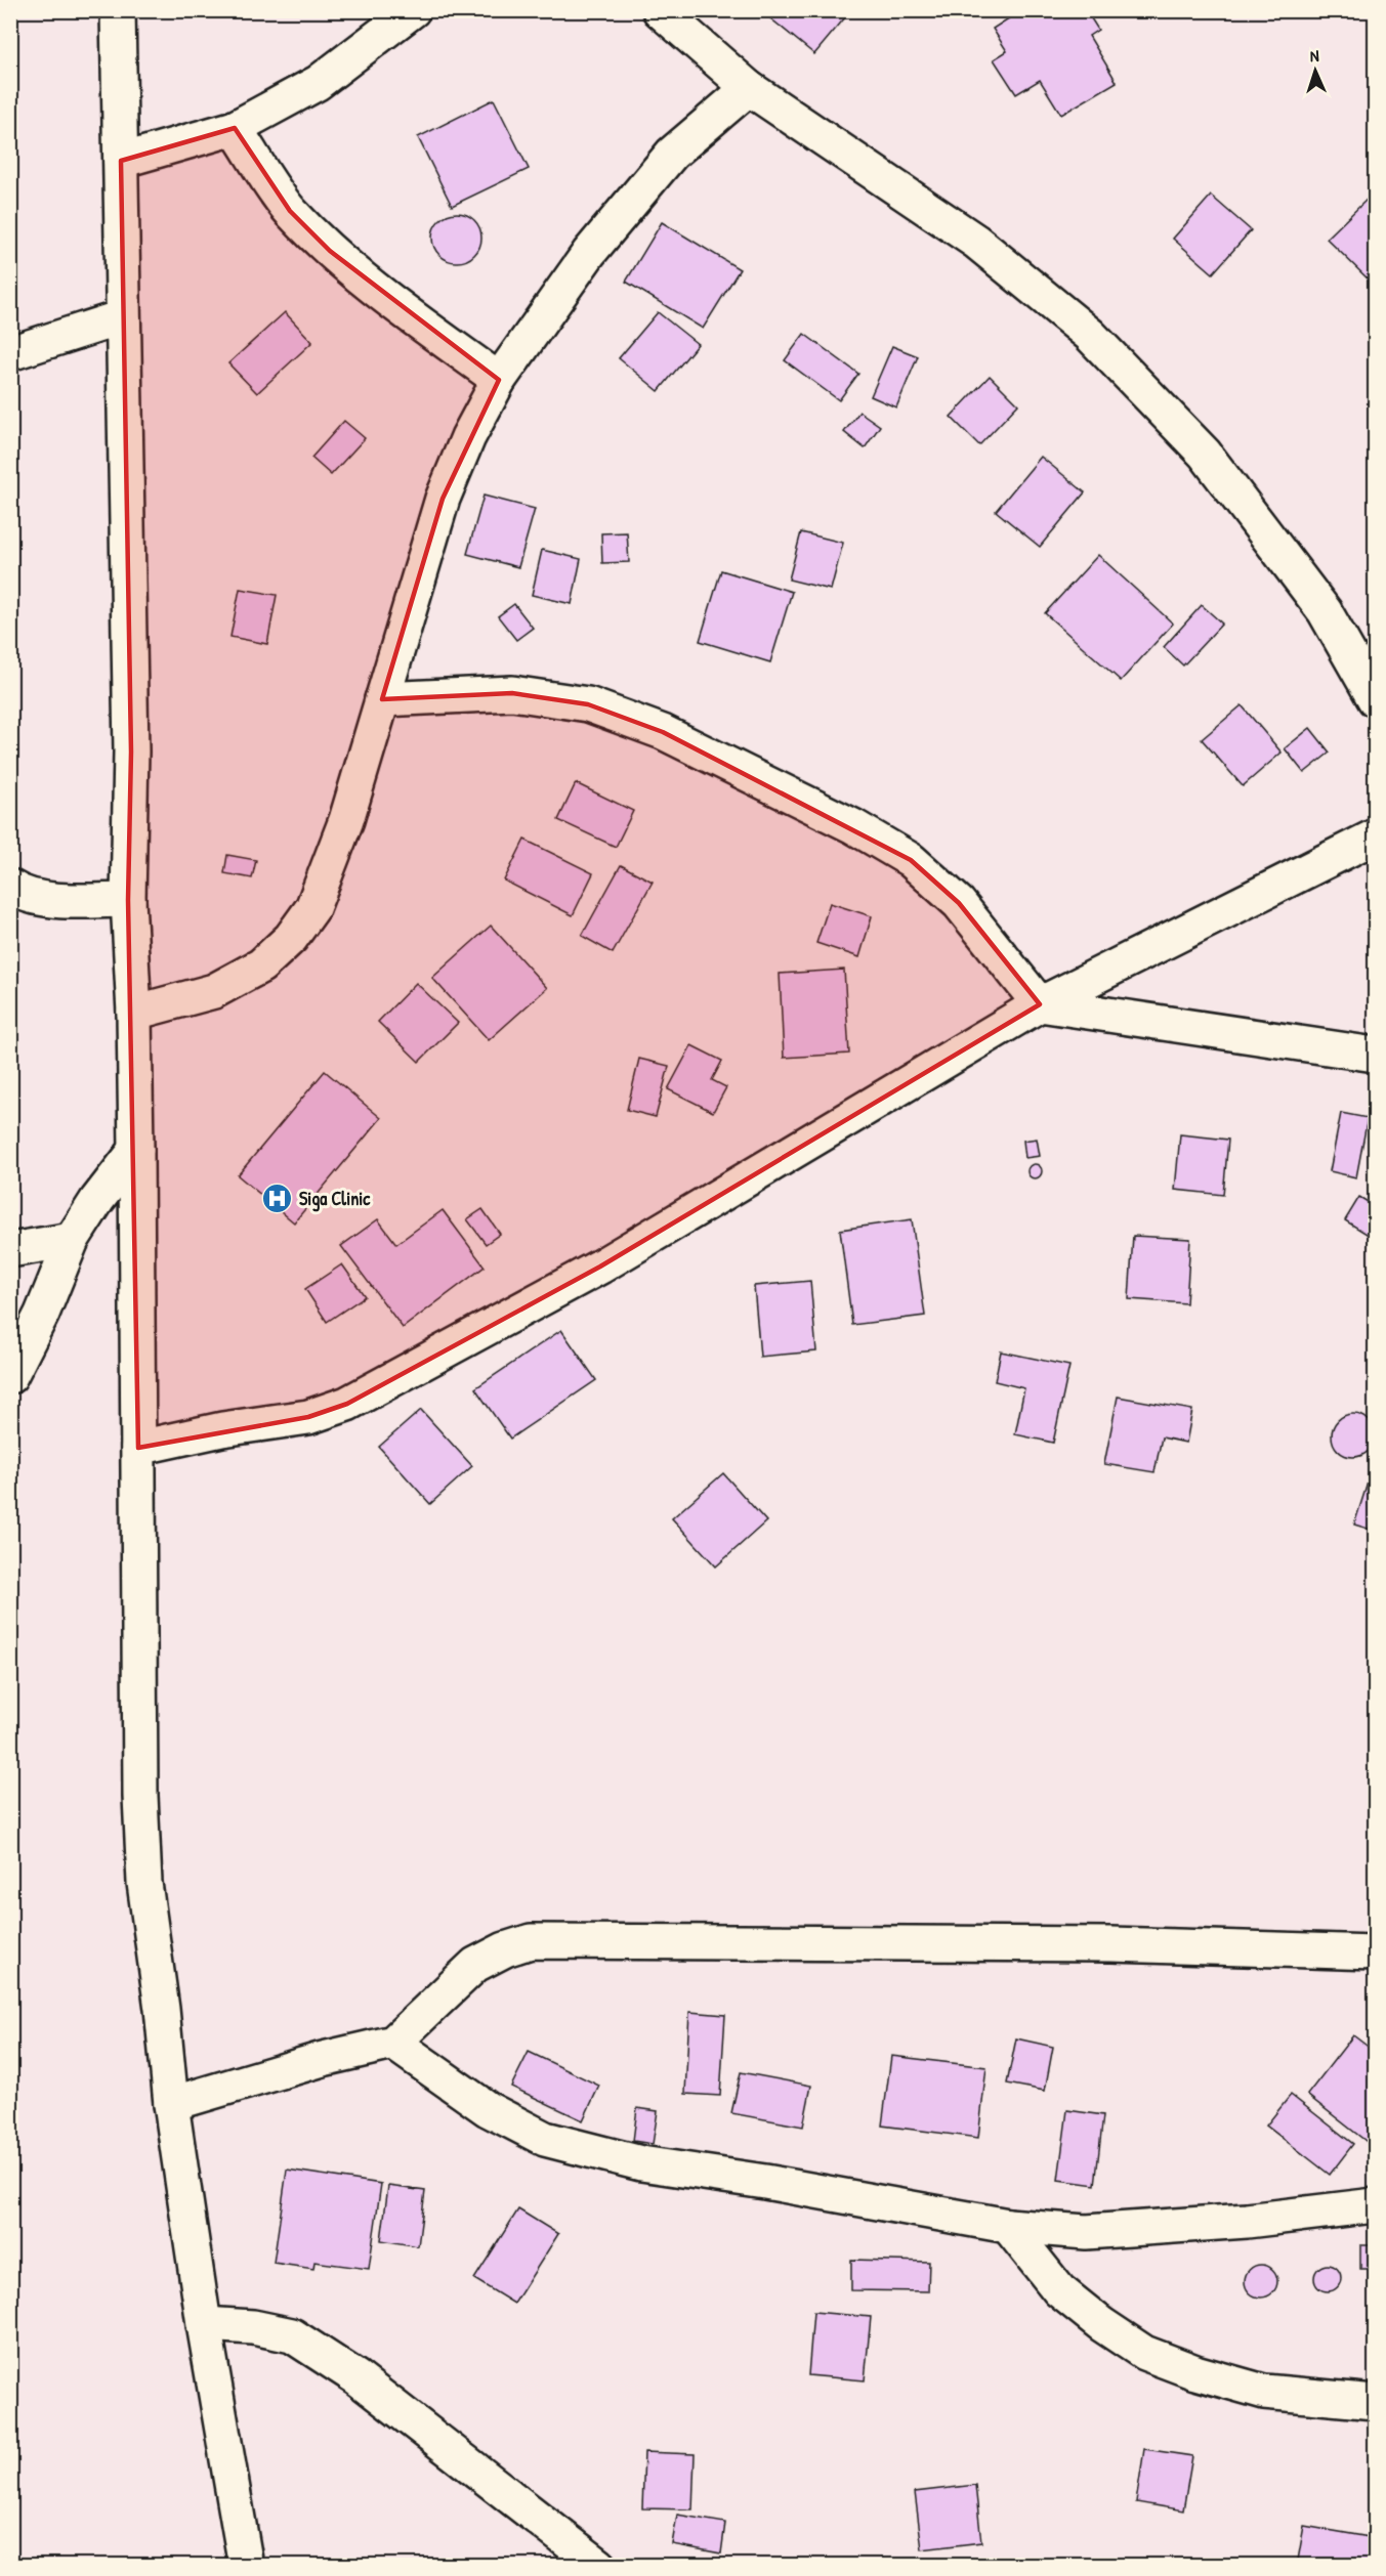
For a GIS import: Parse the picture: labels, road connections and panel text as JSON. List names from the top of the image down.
{
  "places": {
    "hospital": ["Siga Clinic"]
  },
  "north": "top"
}
